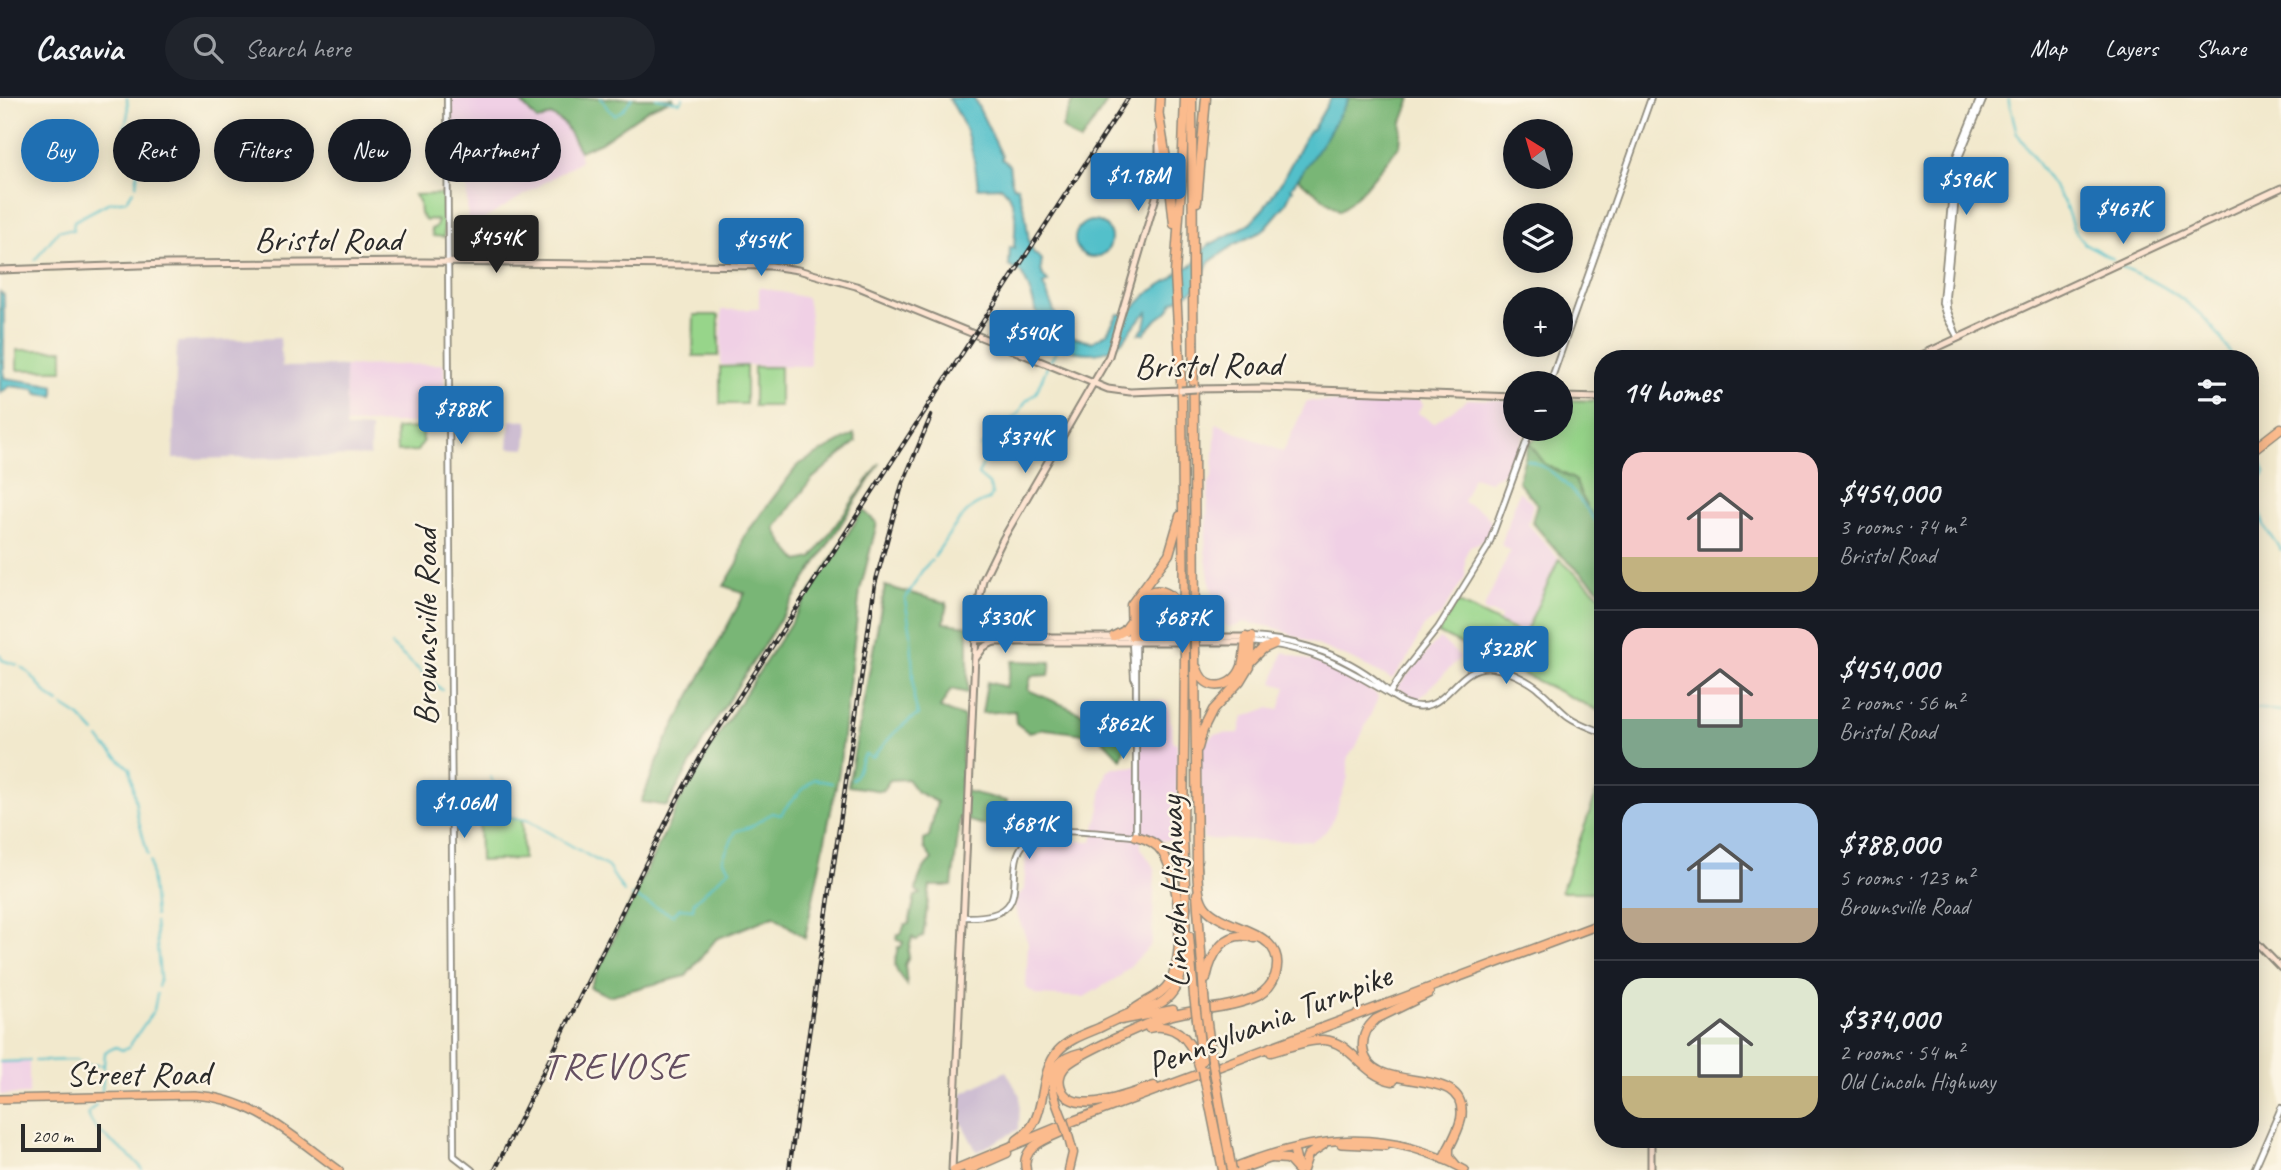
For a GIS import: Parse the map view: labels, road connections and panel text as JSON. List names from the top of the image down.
{
  "streets": {
    "highway": ["Lincoln Highway", "Pennsylvania Turnpike"],
    "main road": ["Bristol Road", "Street Road"],
    "street": ["Brownsville Road"]
  },
  "crossings": [
    ["Bristol Road", "Brownsville Road"],
    ["Lincoln Highway", "Pennsylvania Turnpike"]
  ],
  "districts": ["TREVOSE"],
  "scale_bar": "200 m",
  "north": "top left",
  "page": {
    "header": "Casavia",
    "search": "Search here",
    "nav": ["Map", "Layers", "Share"],
    "map_buttons": ["+", "−"],
    "chip": [
      "Buy",
      "Rent",
      "Filters",
      "New",
      "Apartment"
    ],
    "price": [
      "$1.18M",
      "$596K",
      "$467K",
      "$454K",
      "$454K",
      "$540K",
      "$788K",
      "$374K",
      "$330K",
      "$687K",
      "$328K",
      "$862K",
      "$1.06M",
      "$681K"
    ],
    "heading": "14 homes",
    "list": [
      {
        "name": "$454,000",
        "note": "3 rooms · 74 m² · Bristol Road"
      },
      {
        "name": "$454,000",
        "note": "2 rooms · 56 m² · Bristol Road"
      },
      {
        "name": "$788,000",
        "note": "5 rooms · 123 m² · Brownsville Road"
      },
      {
        "name": "$374,000",
        "note": "2 rooms · 54 m² · Old Lincoln Highway"
      }
    ],
    "scale": "200 m"
  }
}
